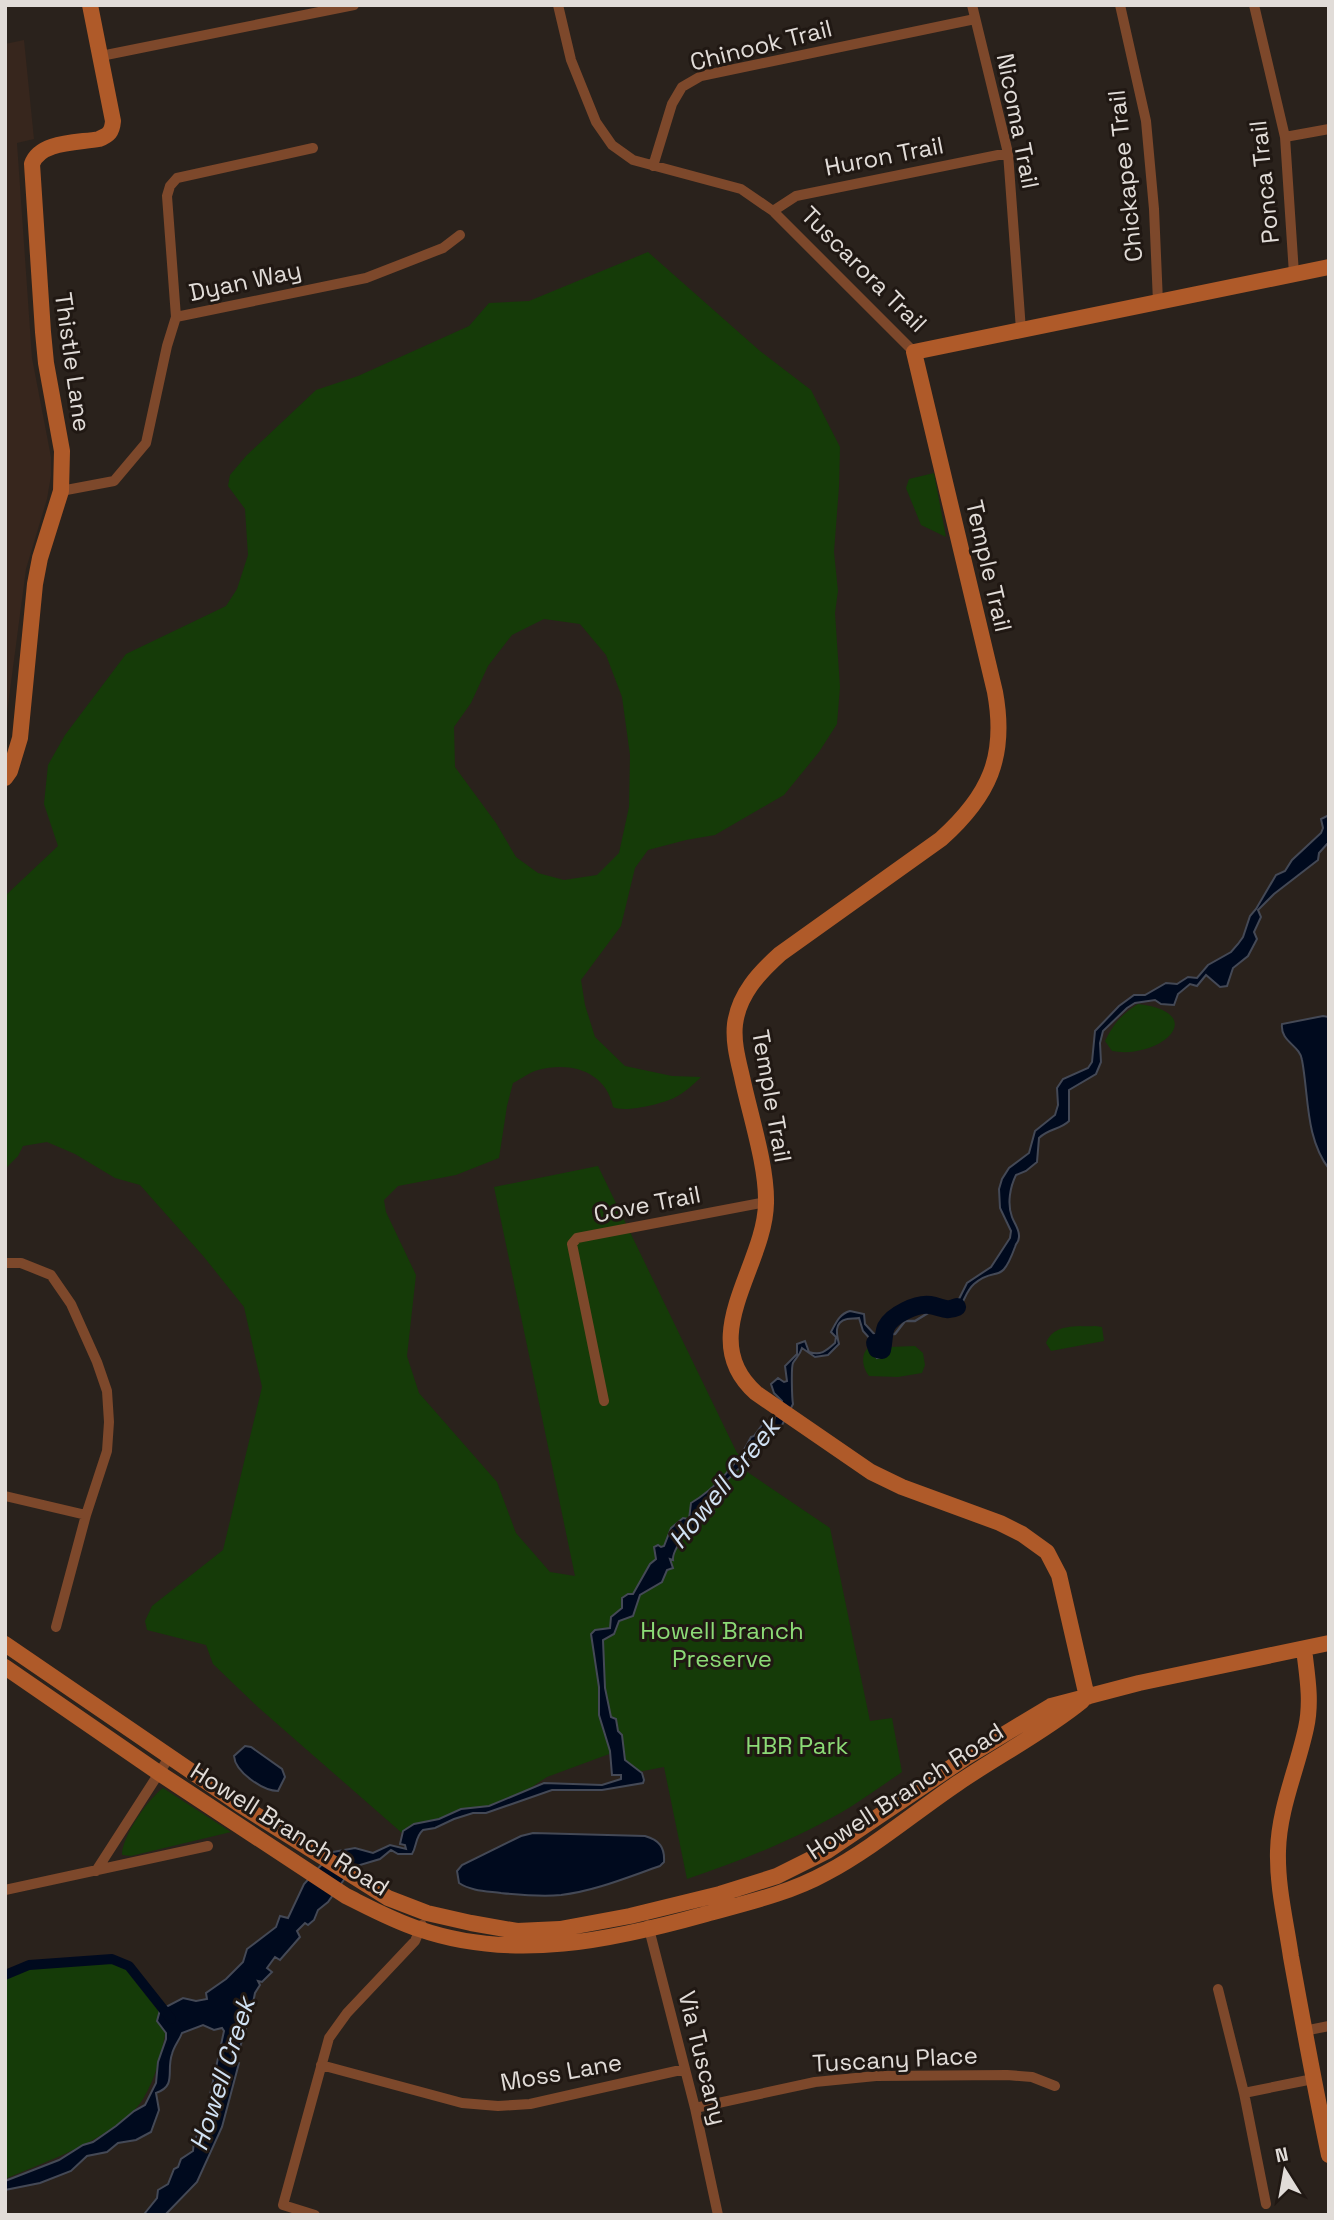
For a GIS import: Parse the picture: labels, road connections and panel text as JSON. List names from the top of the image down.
{
  "streets": {
    "street": [
      "Chinook Trail",
      "Nicoma Trail",
      "Huron Trail",
      "Chickapee Trail",
      "Ponca Trail",
      "Tuscarora Trail",
      "Dyan Way",
      "Thistle Lane",
      "Temple Trail",
      "Cove Trail",
      "Howell Branch Road",
      "Via Tuscany",
      "Tuscany Place",
      "Moss Lane"
    ]
  },
  "crossings": [
    ["Chinook Trail", "Nicoma Trail"],
    ["Chinook Trail", "Tuscarora Trail"],
    ["Nicoma Trail", "Huron Trail"],
    ["Nicoma Trail", "Tuscarora Trail"],
    ["Huron Trail", "Tuscarora Trail"],
    ["Chickapee Trail", "Tuscarora Trail"],
    ["Ponca Trail", "Tuscarora Trail"],
    ["Tuscarora Trail", "Temple Trail"],
    ["Dyan Way", "Thistle Lane"],
    ["Temple Trail", "Cove Trail"],
    ["Temple Trail", "Howell Branch Road"],
    ["Howell Branch Road", "Via Tuscany"],
    ["Via Tuscany", "Tuscany Place"],
    ["Via Tuscany", "Moss Lane"]
  ],
  "water": ["Howell Creek"],
  "parks": ["Howell Branch Preserve", "HBR Park"],
  "north": "top"
}
